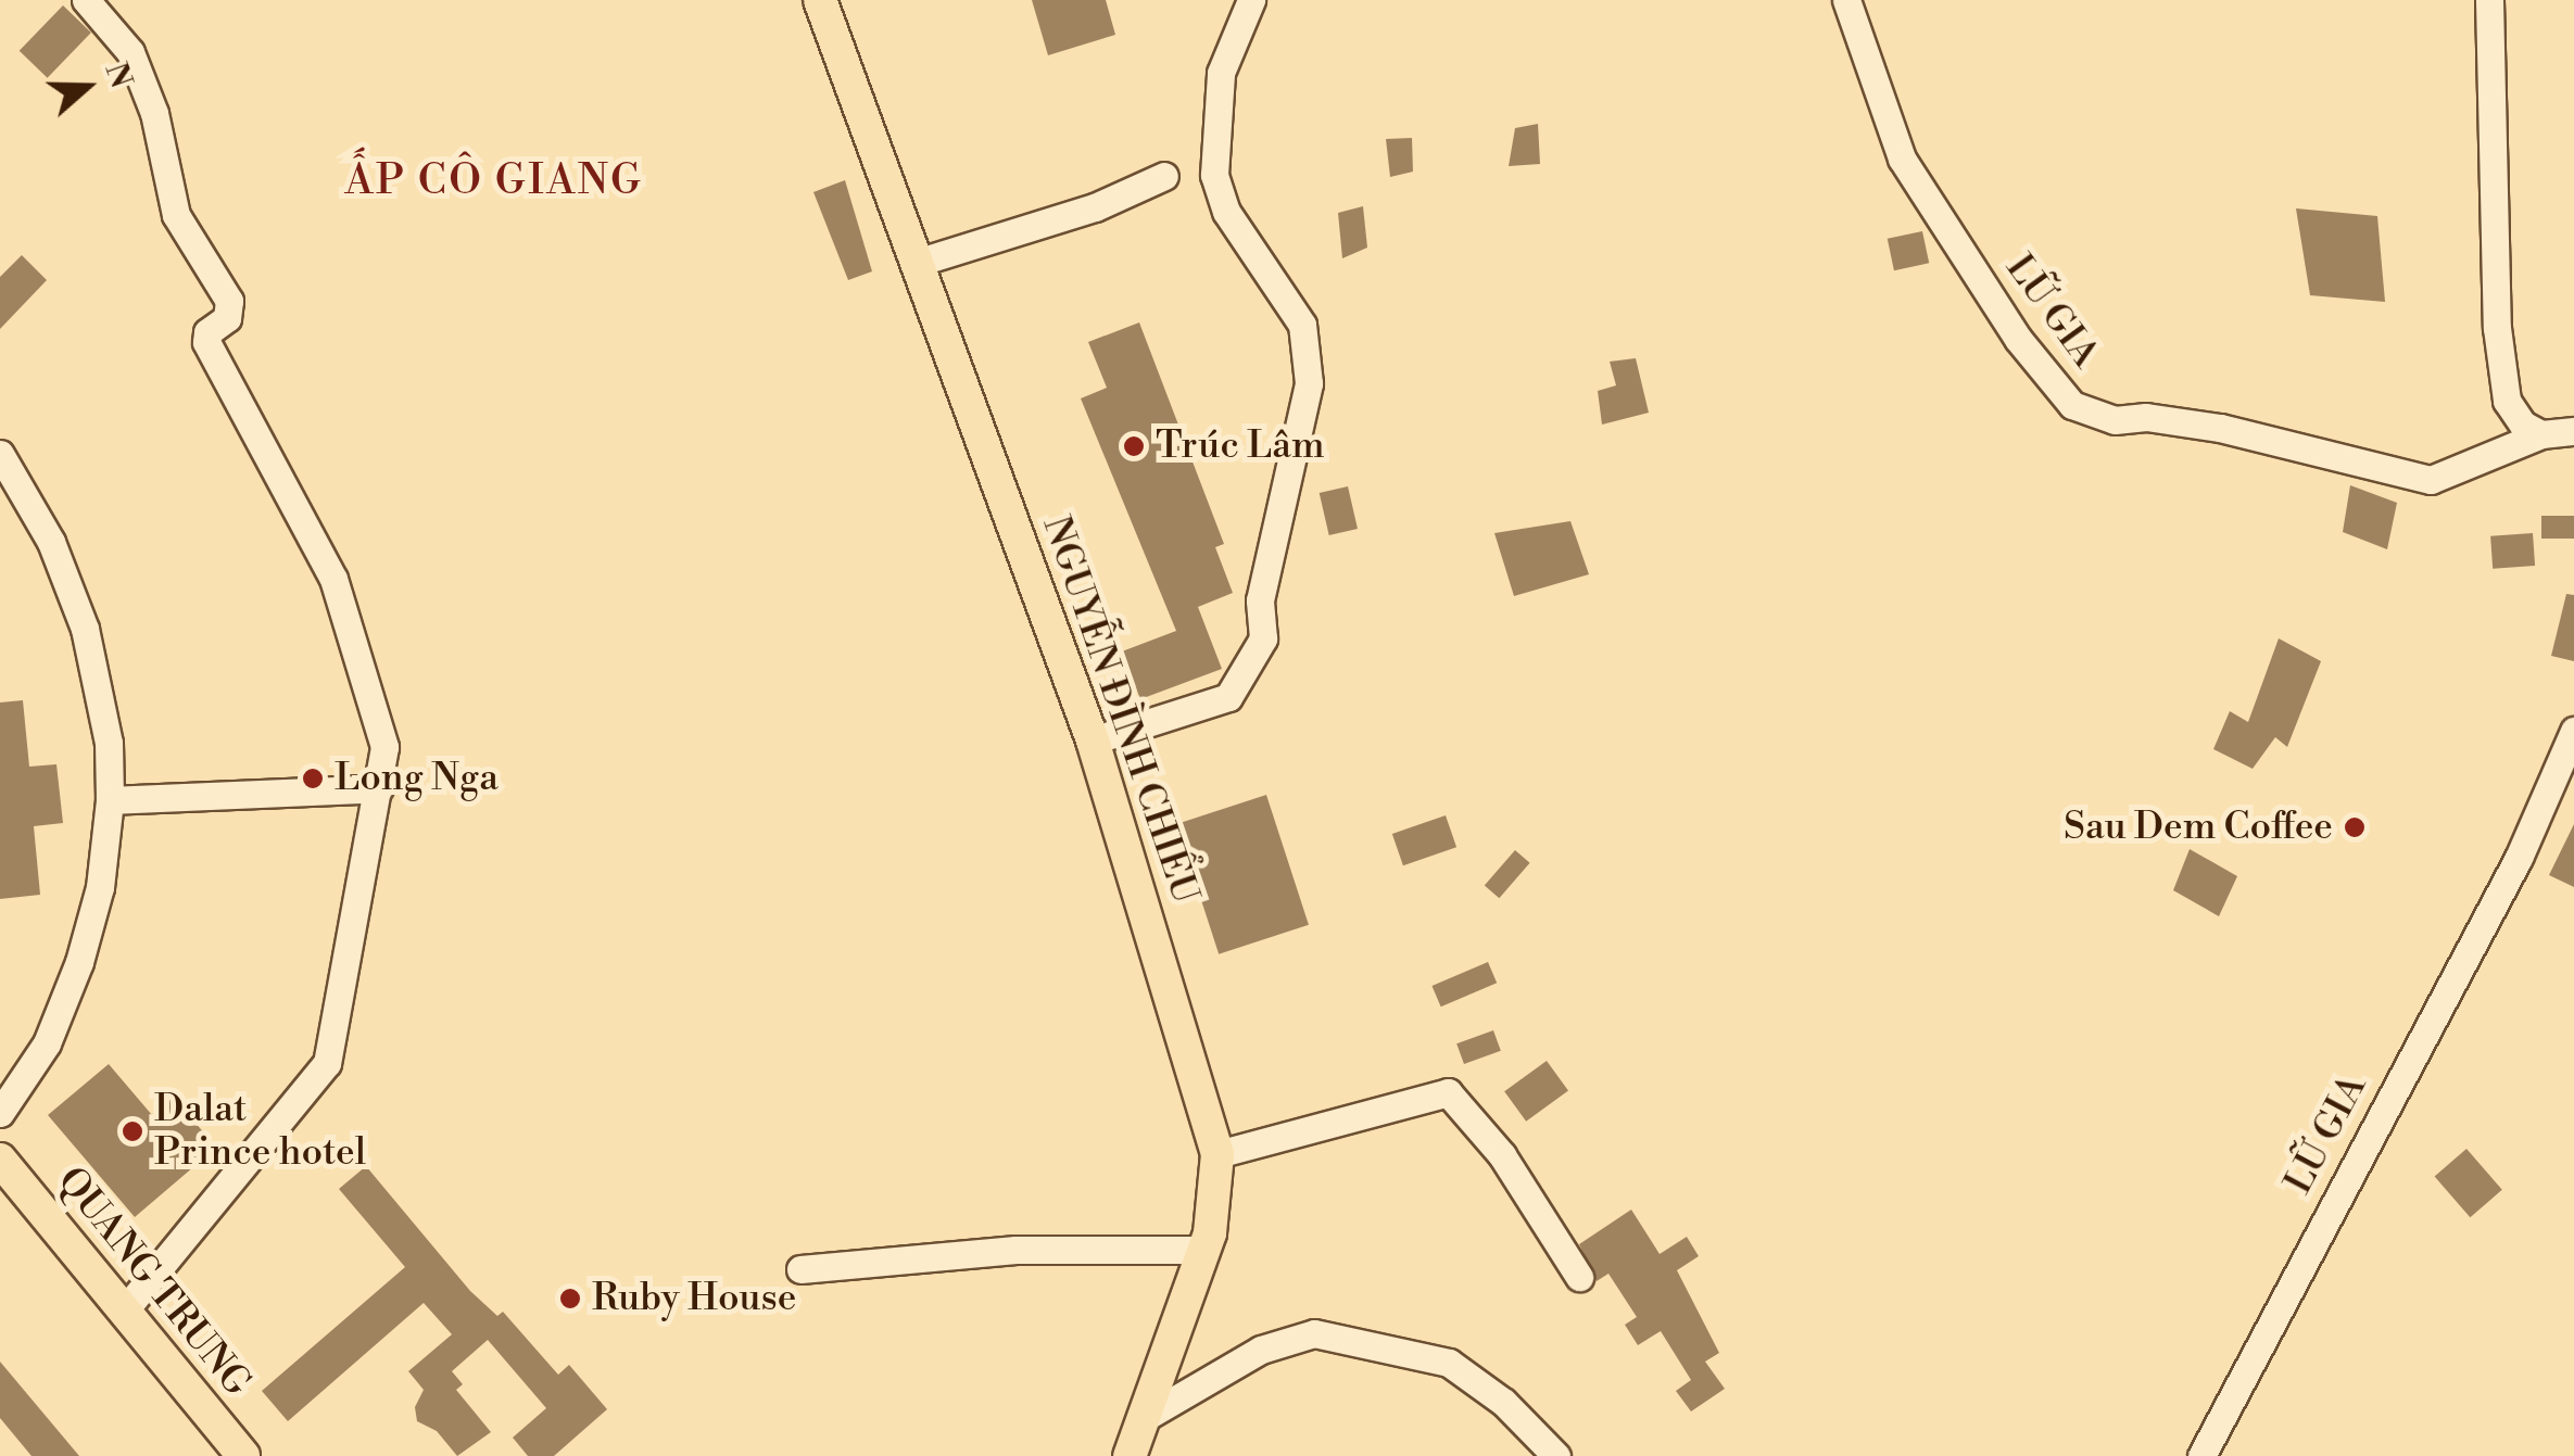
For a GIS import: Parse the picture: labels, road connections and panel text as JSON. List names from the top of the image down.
{
  "streets": {
    "main road": ["NGUYỄN ĐÌNH CHIỂU", "QUANG TRUNG"],
    "street": ["LỮ GIA"]
  },
  "districts": ["ẤP CÔ GIANG"],
  "places": [
    "Trúc Lâm",
    "Long Nga",
    "Sau Dem Coffee",
    "Dalat Prince hotel",
    "Ruby House"
  ],
  "north": "right"
}
